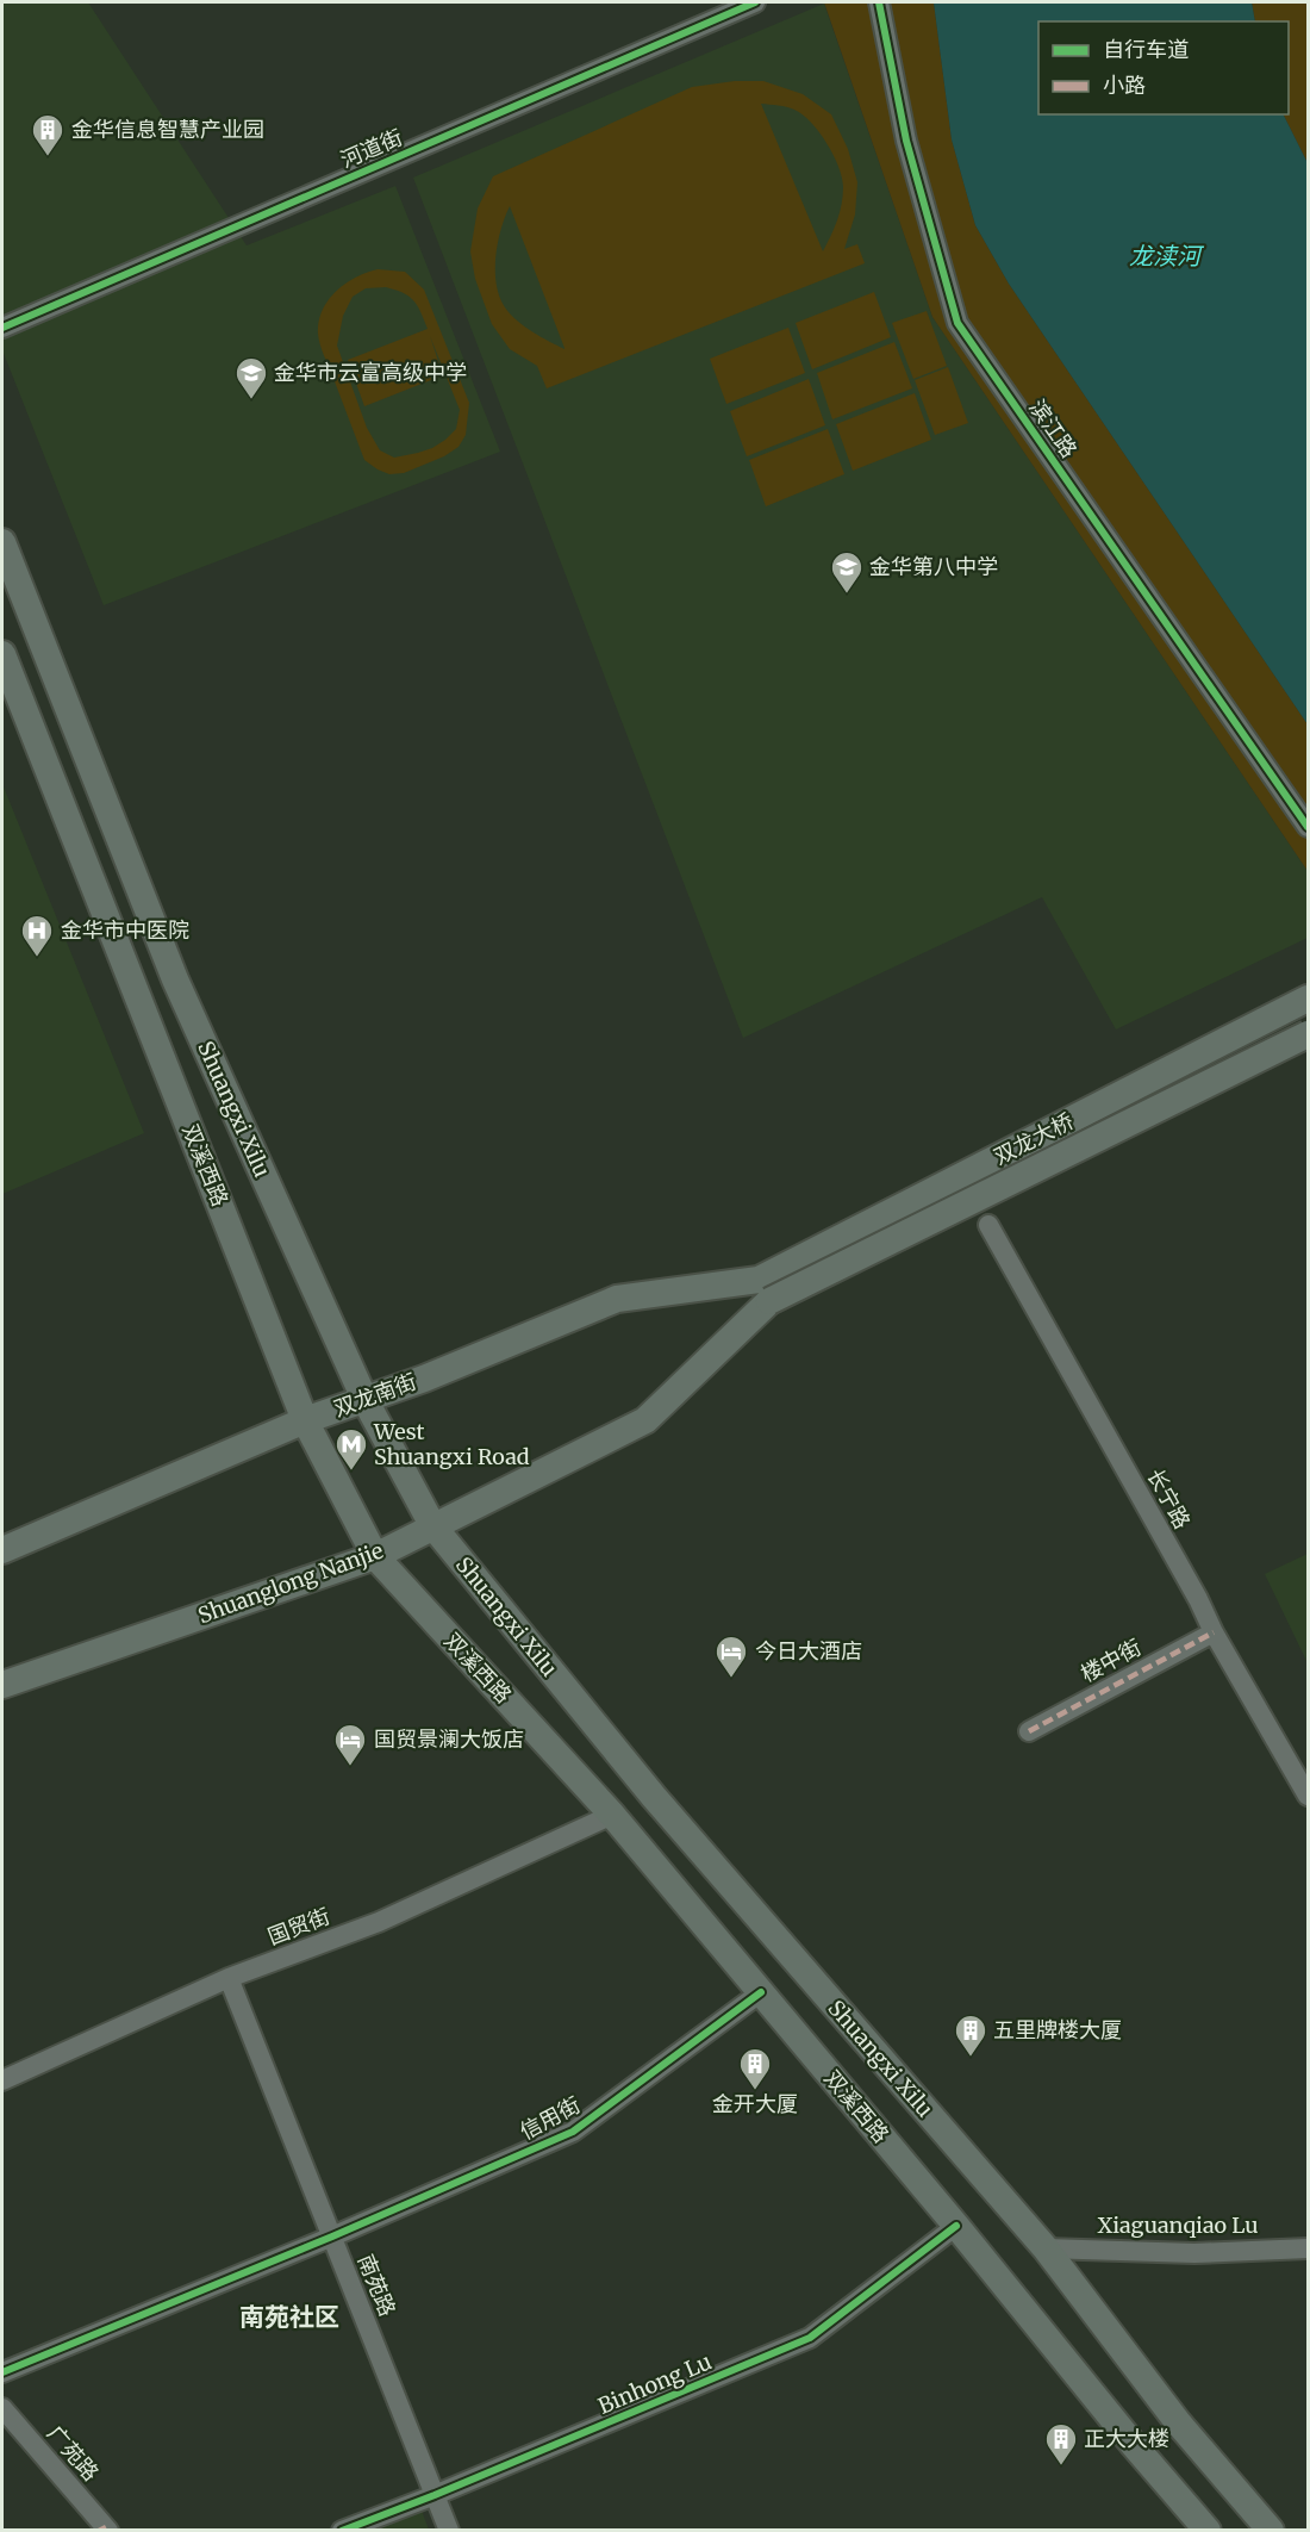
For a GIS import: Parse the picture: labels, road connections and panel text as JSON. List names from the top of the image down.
{
  "streets": {
    "main road": [
      "Shuangxi Xilu",
      "双龙大桥",
      "双溪西路",
      "双龙南街",
      "Shuanglong Nanjie"
    ],
    "street": [
      "河道街",
      "滨江路",
      "长宁路",
      "楼中街",
      "国贸街",
      "信用街",
      "Xiaguanqiao Lu",
      "南苑路",
      "Binhong Lu",
      "广苑路"
    ]
  },
  "crossings": [
    ["Shuangxi Xilu", "双龙南街"],
    ["Shuangxi Xilu", "Shuanglong Nanjie"],
    ["Shuangxi Xilu", "Xiaguanqiao Lu"],
    ["双龙大桥", "双龙南街"],
    ["双龙大桥", "Shuanglong Nanjie"],
    ["双溪西路", "双龙南街"],
    ["双溪西路", "Shuanglong Nanjie"],
    ["双溪西路", "国贸街"],
    ["双溪西路", "信用街"],
    ["双溪西路", "Binhong Lu"],
    ["双龙南街", "Shuanglong Nanjie"],
    ["长宁路", "楼中街"],
    ["国贸街", "南苑路"],
    ["信用街", "南苑路"],
    ["南苑路", "Binhong Lu"]
  ],
  "districts": ["南苑社区"],
  "water": ["龙渎河"],
  "places": {
    "building": [
      "金华信息智慧产业园",
      "五里牌楼大厦",
      "金开大厦",
      "正大大楼"
    ],
    "school or university": ["金华市云富高级中学", "金华第八中学"],
    "hospital": ["金华市中医院"],
    "metro station": ["West Shuangxi Road"],
    "hotel": ["今日大酒店", "国贸景澜大饭店"]
  },
  "legend": ["自行车道", "小路"]
}
